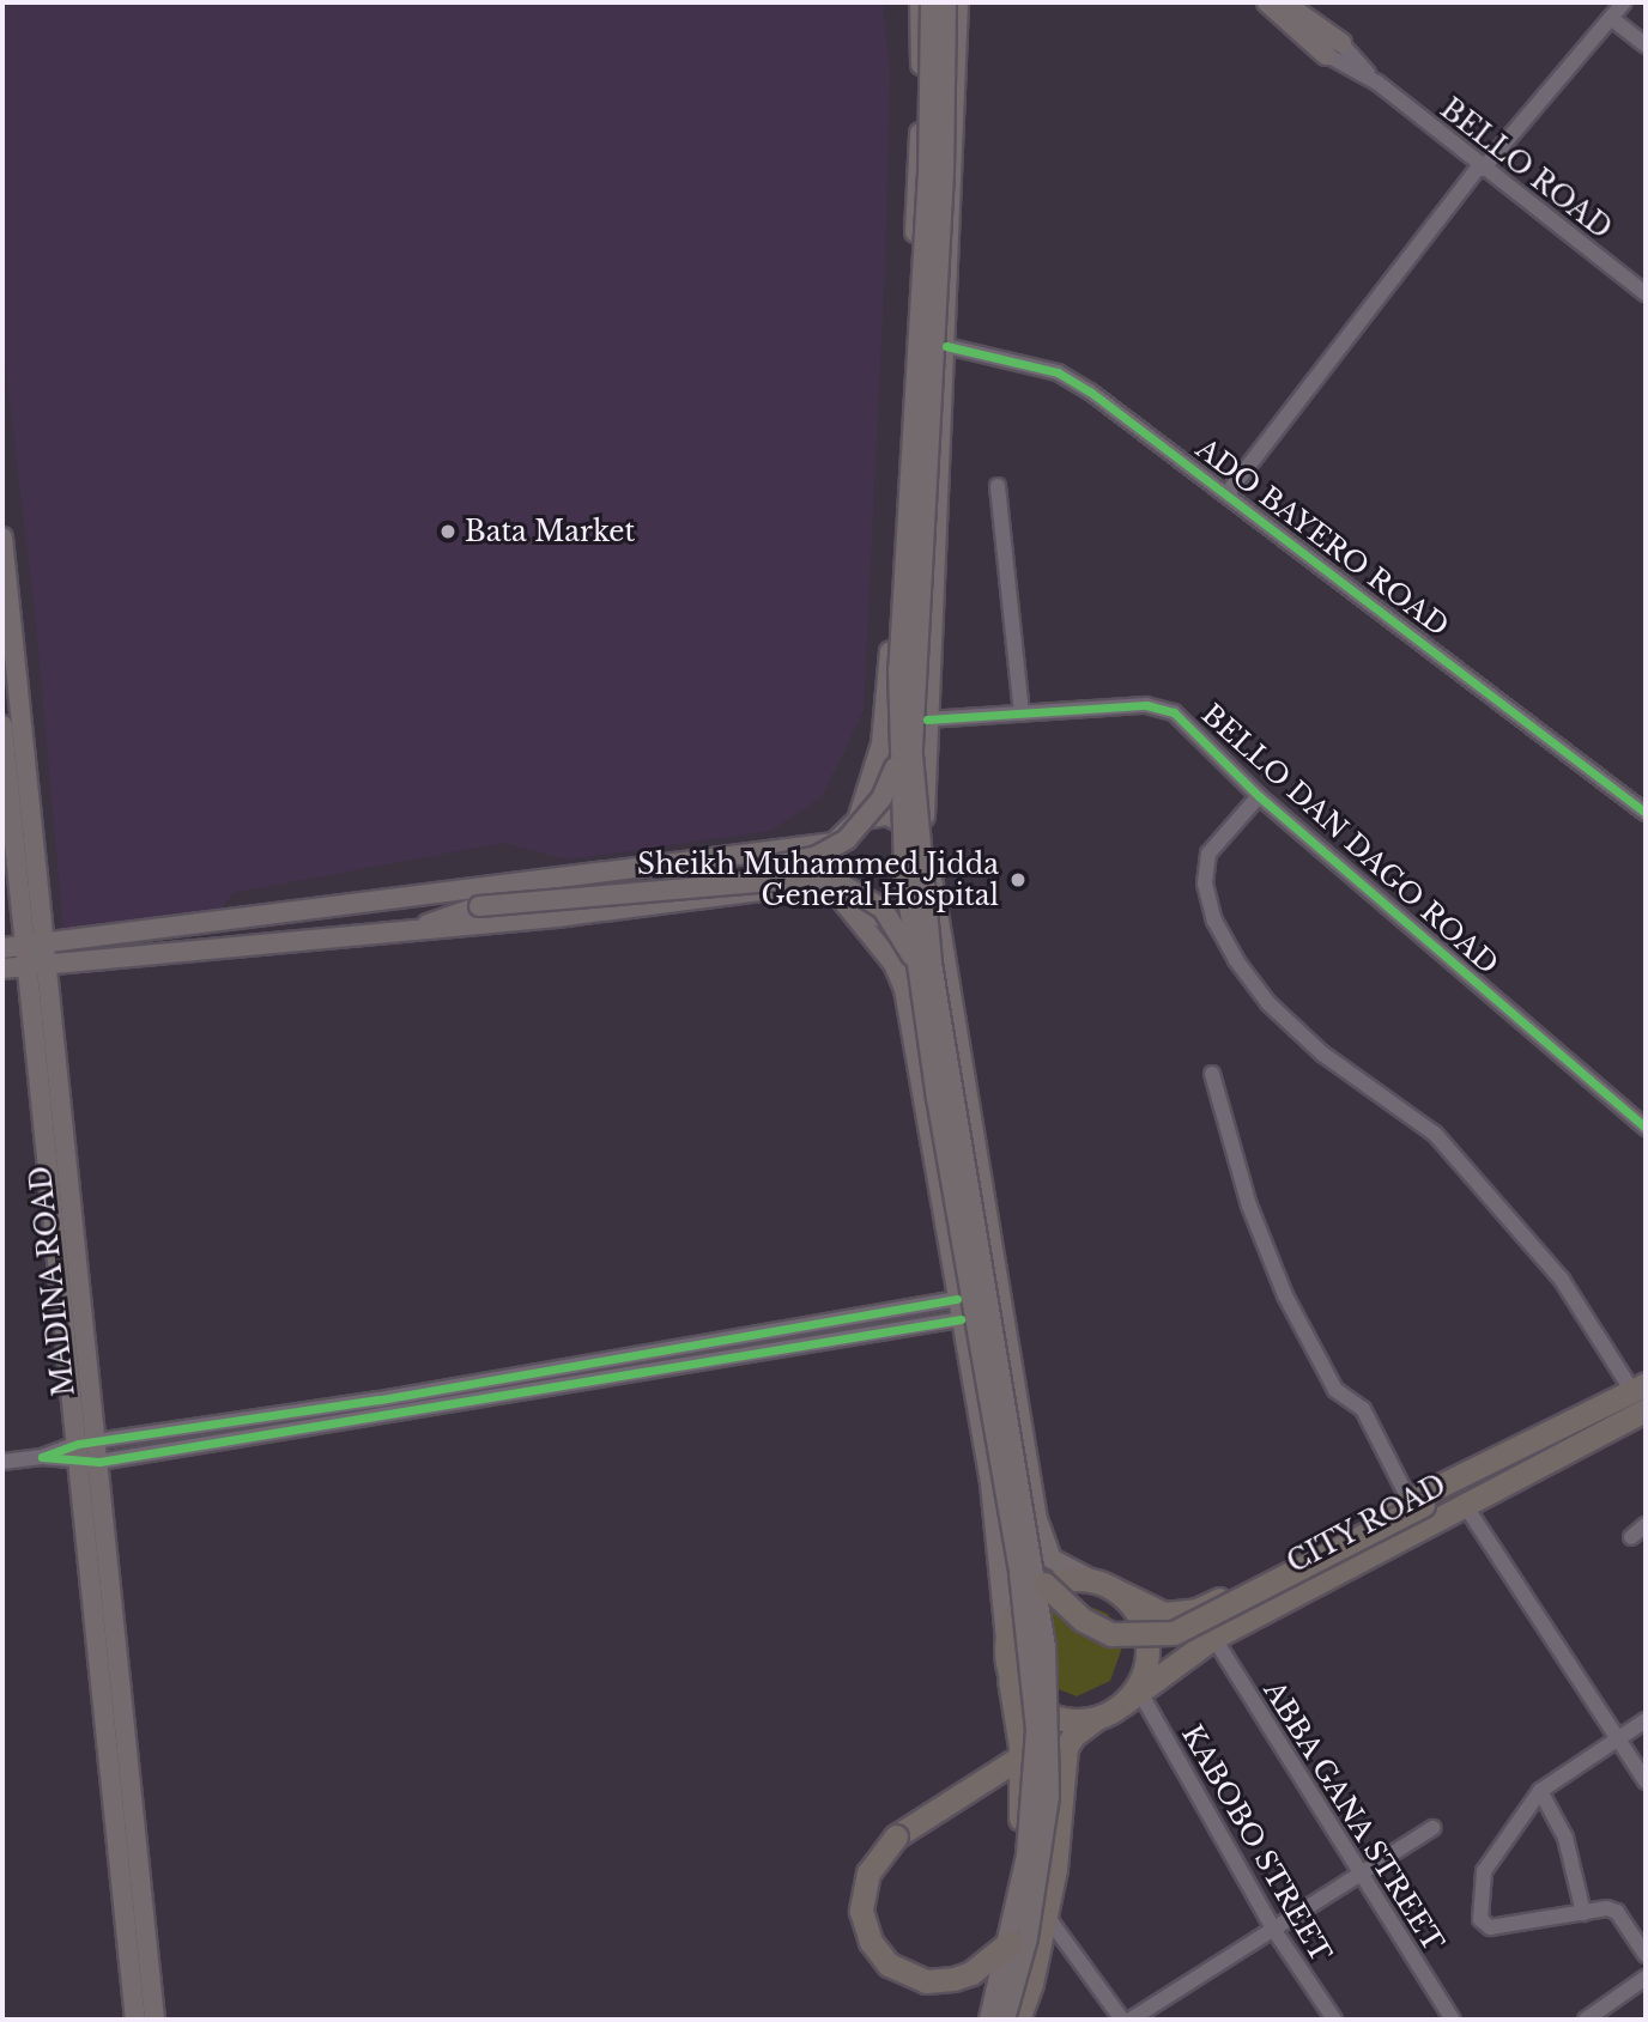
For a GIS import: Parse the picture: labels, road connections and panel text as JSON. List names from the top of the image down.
{
  "streets": {
    "highway": ["CITY ROAD"],
    "main road": ["MADINA ROAD"],
    "street": [
      "BELLO ROAD",
      "ADO BAYERO ROAD",
      "BELLO DAN DAGO ROAD",
      "ABBA GANA STREET",
      "KABOBO STREET"
    ]
  },
  "crossings": [
    ["CITY ROAD", "ABBA GANA STREET"],
    ["CITY ROAD", "KABOBO STREET"]
  ],
  "places": ["Bata Market", "Sheikh Muhammed Jidda General Hospital"]
}
